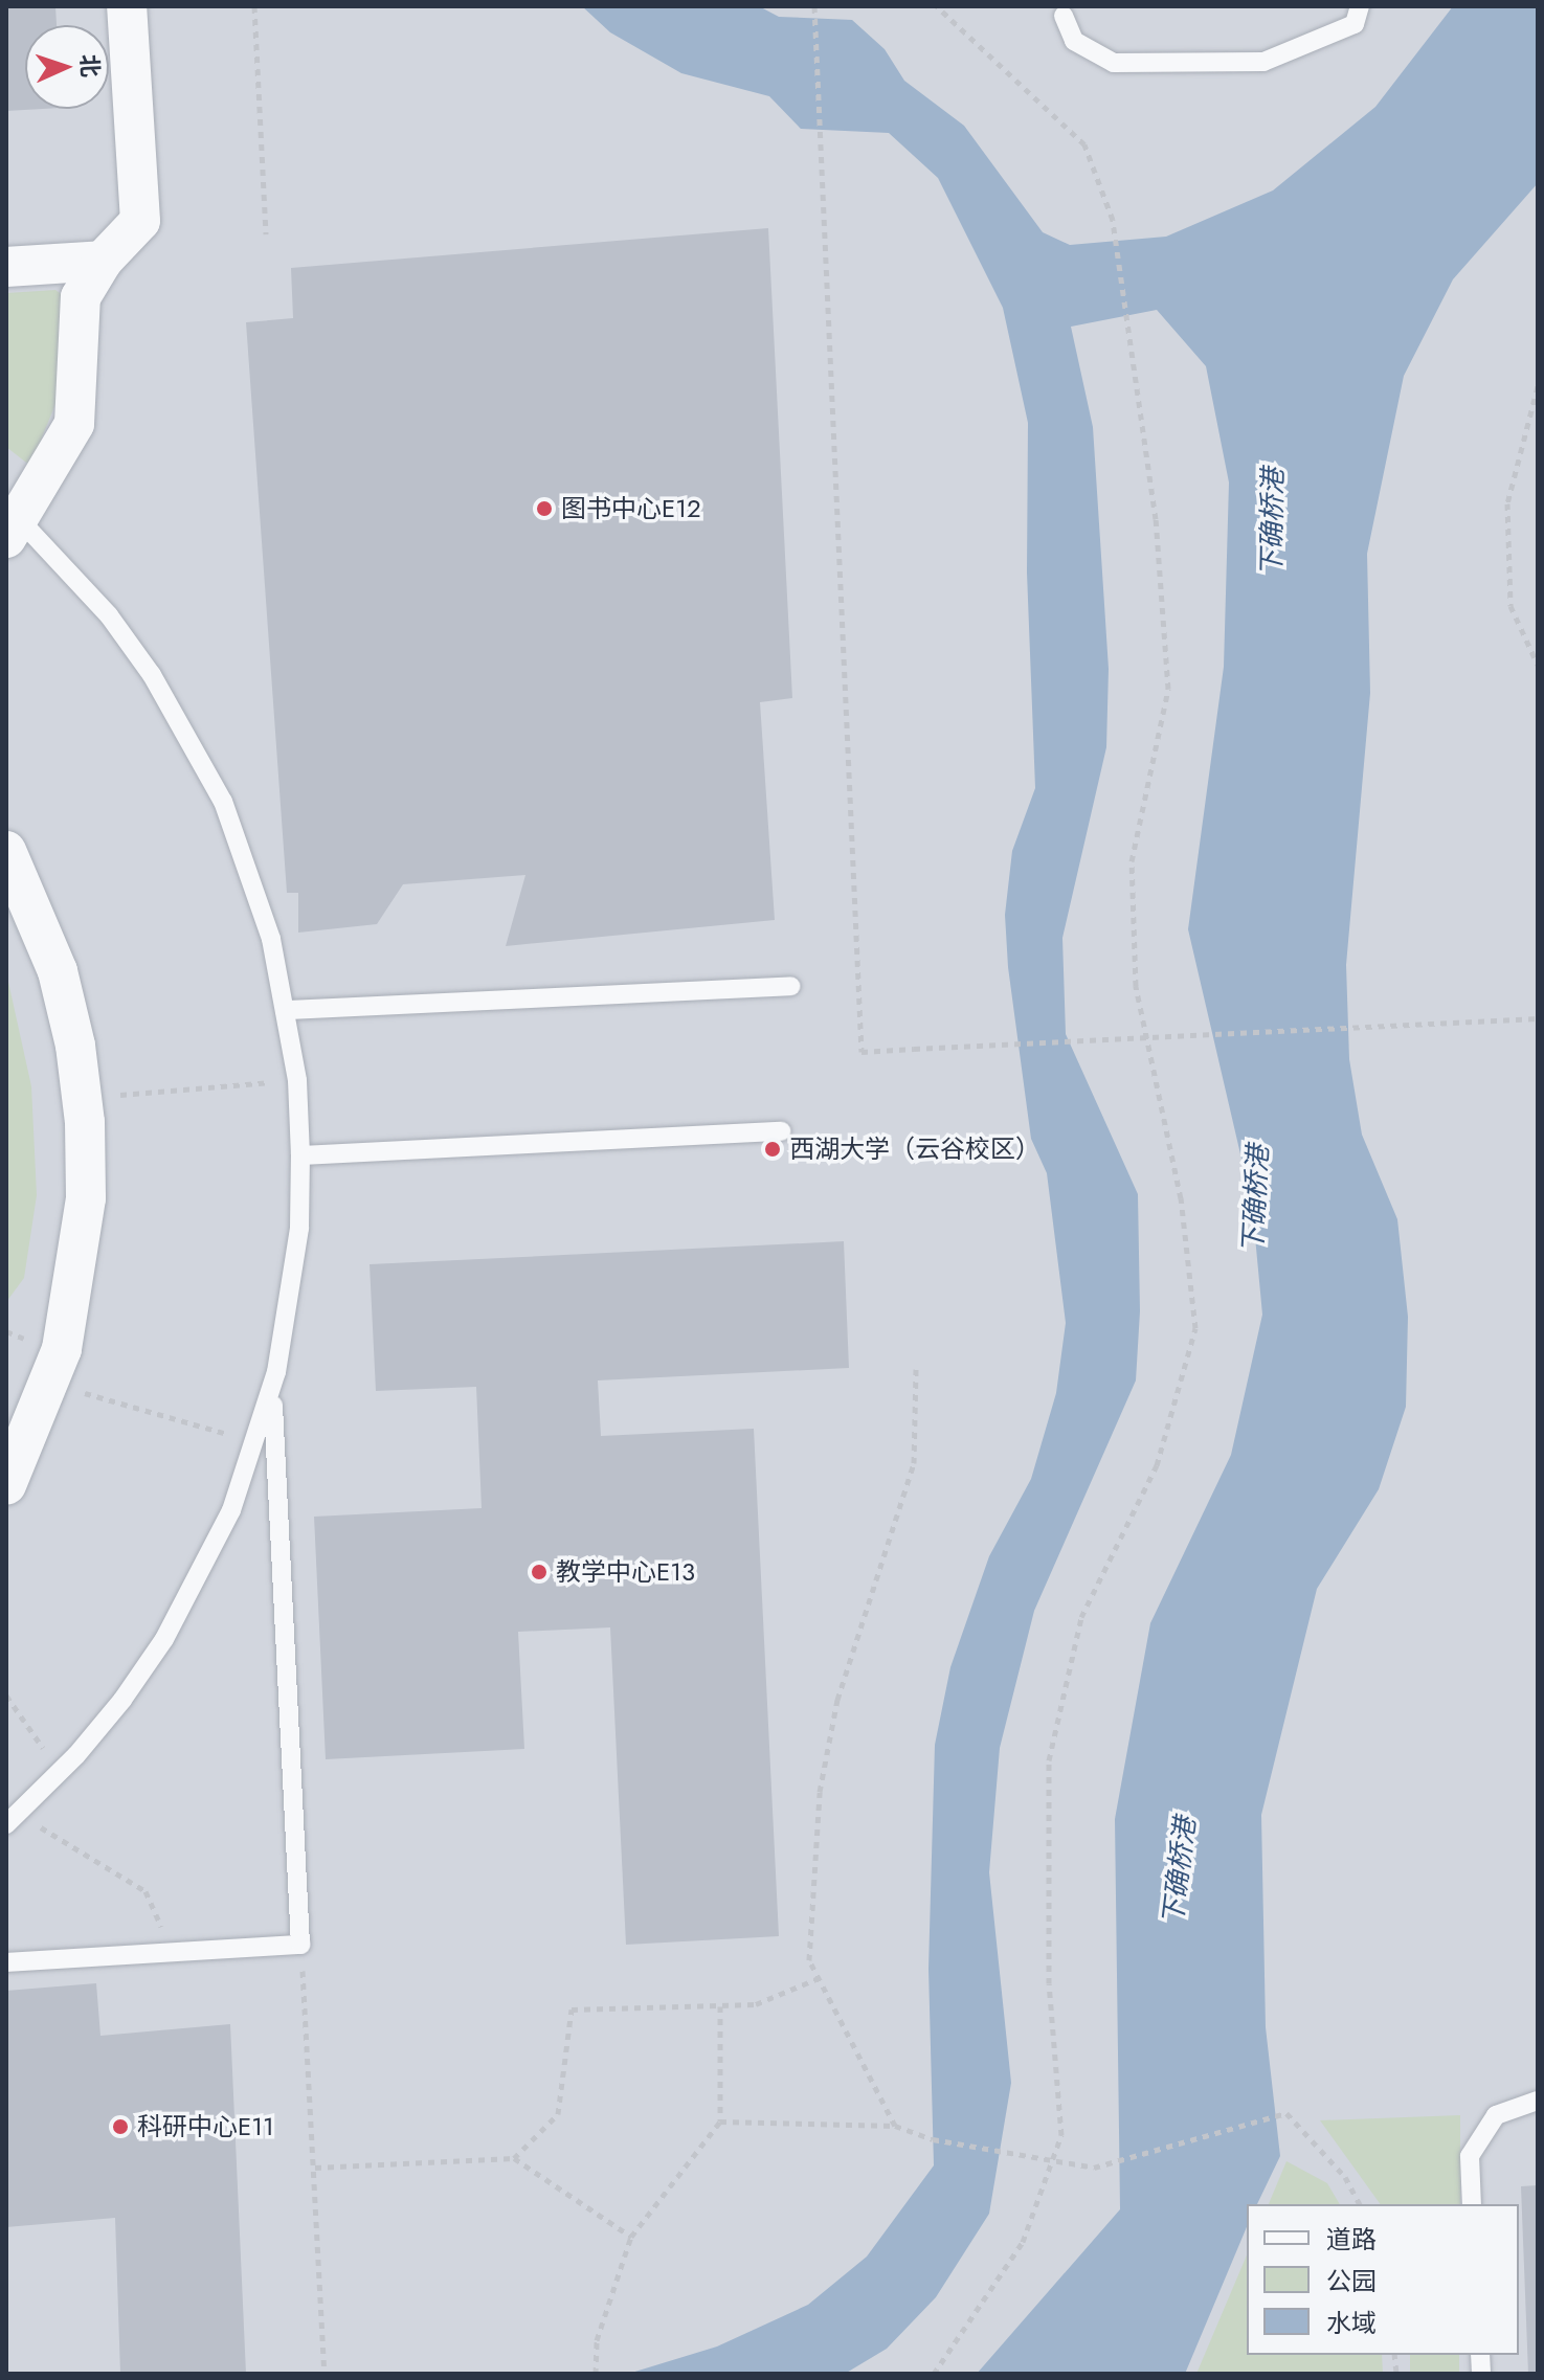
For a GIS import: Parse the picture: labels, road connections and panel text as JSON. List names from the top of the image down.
{
  "water": ["下确桥港"],
  "places": [
    "图书中心E12",
    "西湖大学（云谷校区）",
    "教学中心E13",
    "科研中心E11"
  ],
  "legend": ["道路", "公园", "水域"],
  "north": "right"
}
